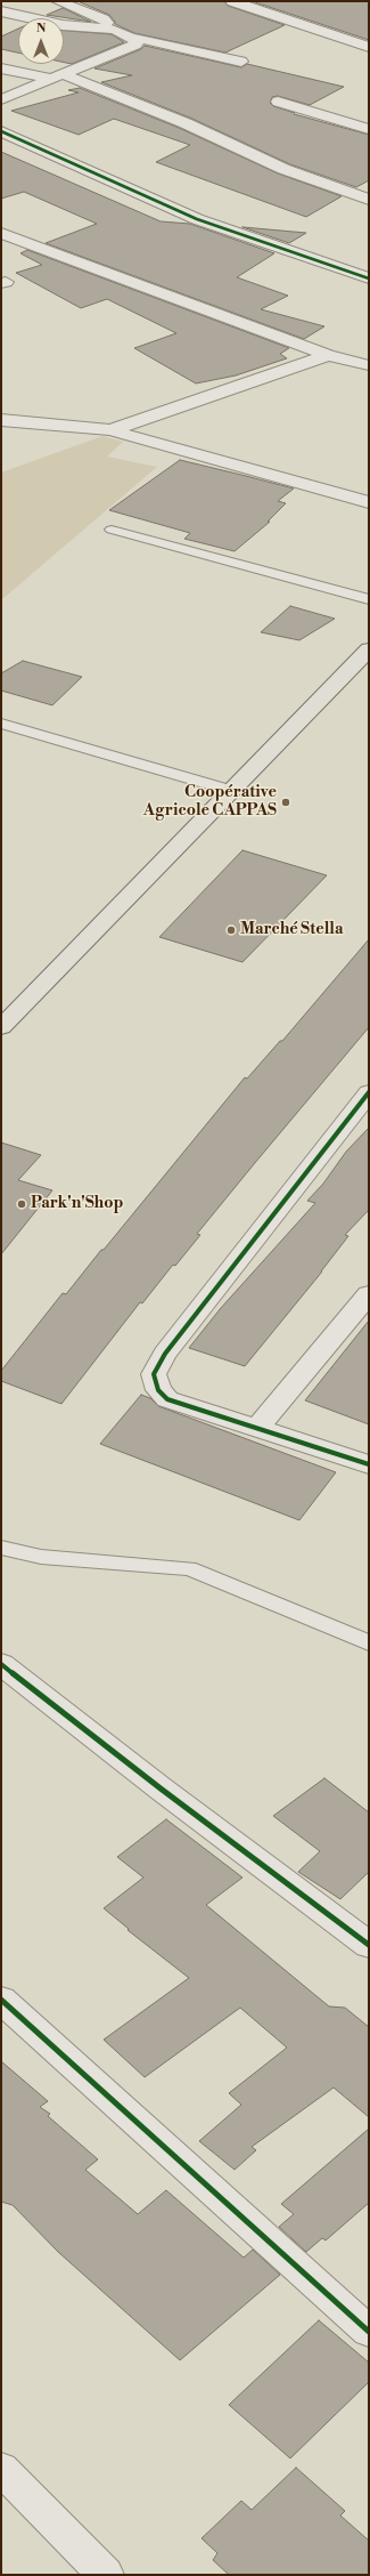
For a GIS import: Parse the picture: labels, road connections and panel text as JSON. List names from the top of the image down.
{
  "places": ["Coopérative Agricole CAPPAS", "Marché Stella", "Park'n'Shop"],
  "north": "top"
}
